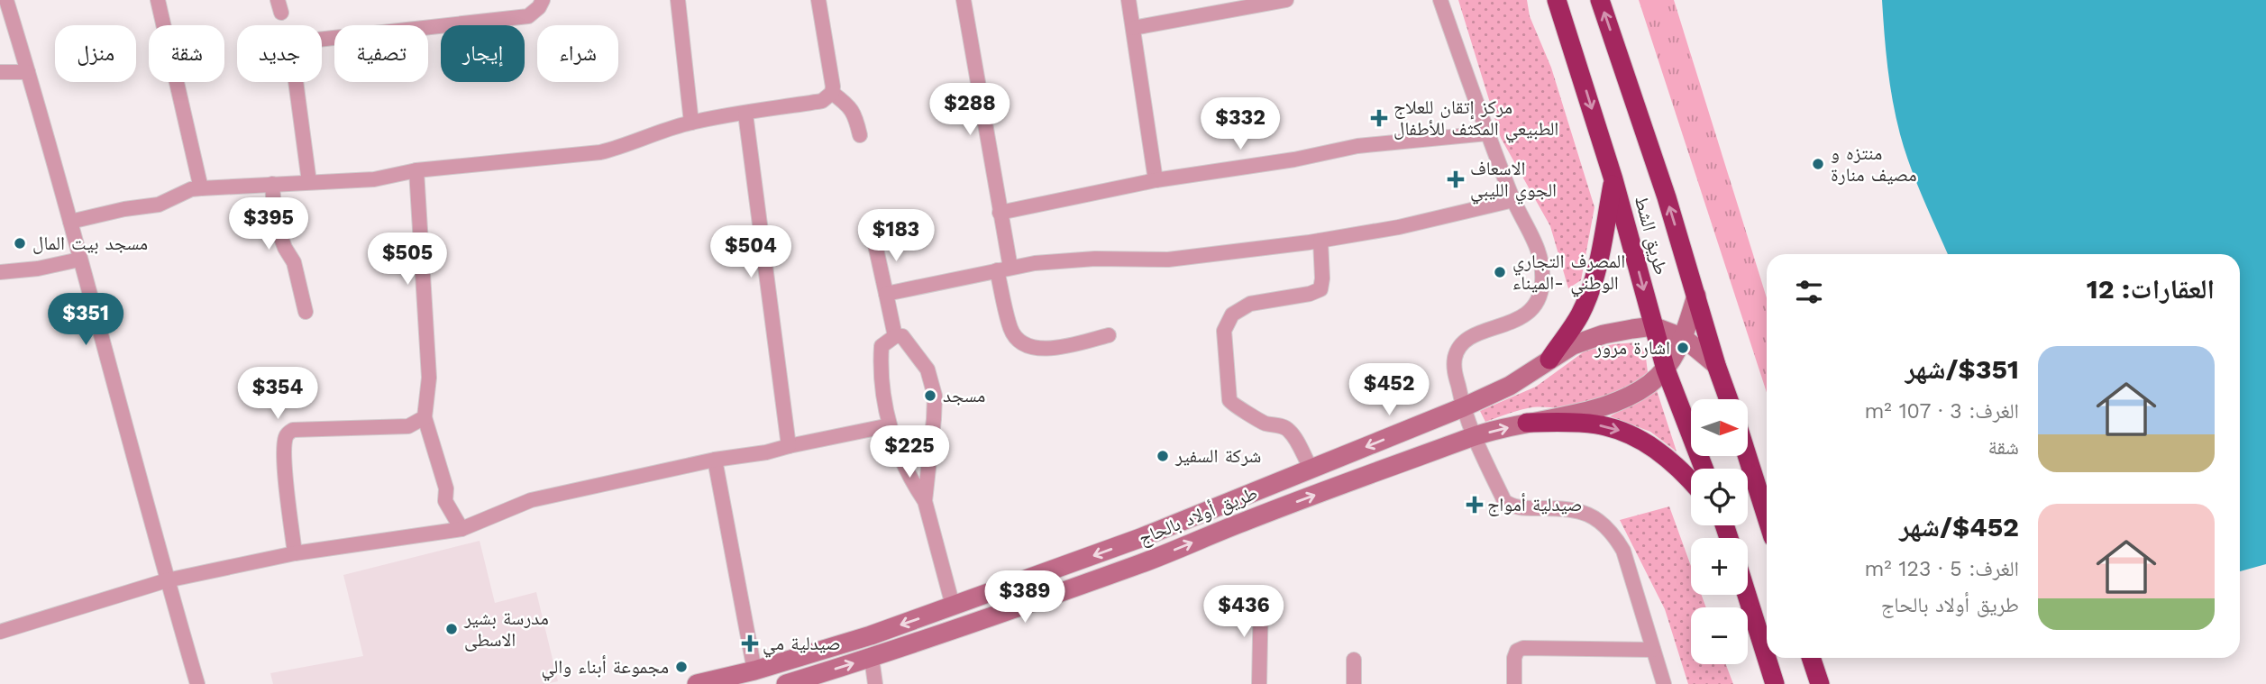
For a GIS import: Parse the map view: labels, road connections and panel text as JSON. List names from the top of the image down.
{
  "streets": {
    "highway": ["طريق الشط"],
    "main road": ["طريق أولاد بالحاج"]
  },
  "crossings": [
    ["طريق الشط", "طريق أولاد بالحاج"]
  ],
  "places": {
    "health": [
      "مركز إتقان للعلاج الطبيعي المكثف للأطفال",
      "الاسعاف الجوي الليبي",
      "صيدلية أمواج",
      "صيدلية مي"
    ],
    "other": [
      "منتزه و مصيف منارة",
      "مسجد بيت المال",
      "المصرف التجاري الوطني -الميناء",
      "اشارة مرور",
      "مسجد",
      "شركة السفير",
      "مدرسة بشير الاسطى",
      "مجموعة أبناء والي"
    ]
  },
  "north": "right",
  "page": {
    "chip": [
      "شراء",
      "إيجار",
      "تصفية",
      "جديد",
      "شقة",
      "منزل"
    ],
    "price": [
      "$288",
      "$332",
      "$395",
      "$183",
      "$504",
      "$505",
      "$351",
      "$452",
      "$354",
      "$225",
      "$389",
      "$436"
    ],
    "heading": "العقارات: 12",
    "list": [
      {
        "name": "$351/شهر",
        "note": "الغرف: 3 · 107 m² · شقة"
      },
      {
        "name": "$452/شهر",
        "note": "الغرف: 5 · 123 m² · طريق أولاد بالحاج"
      }
    ],
    "map_buttons": ["+", "−"]
  }
}
